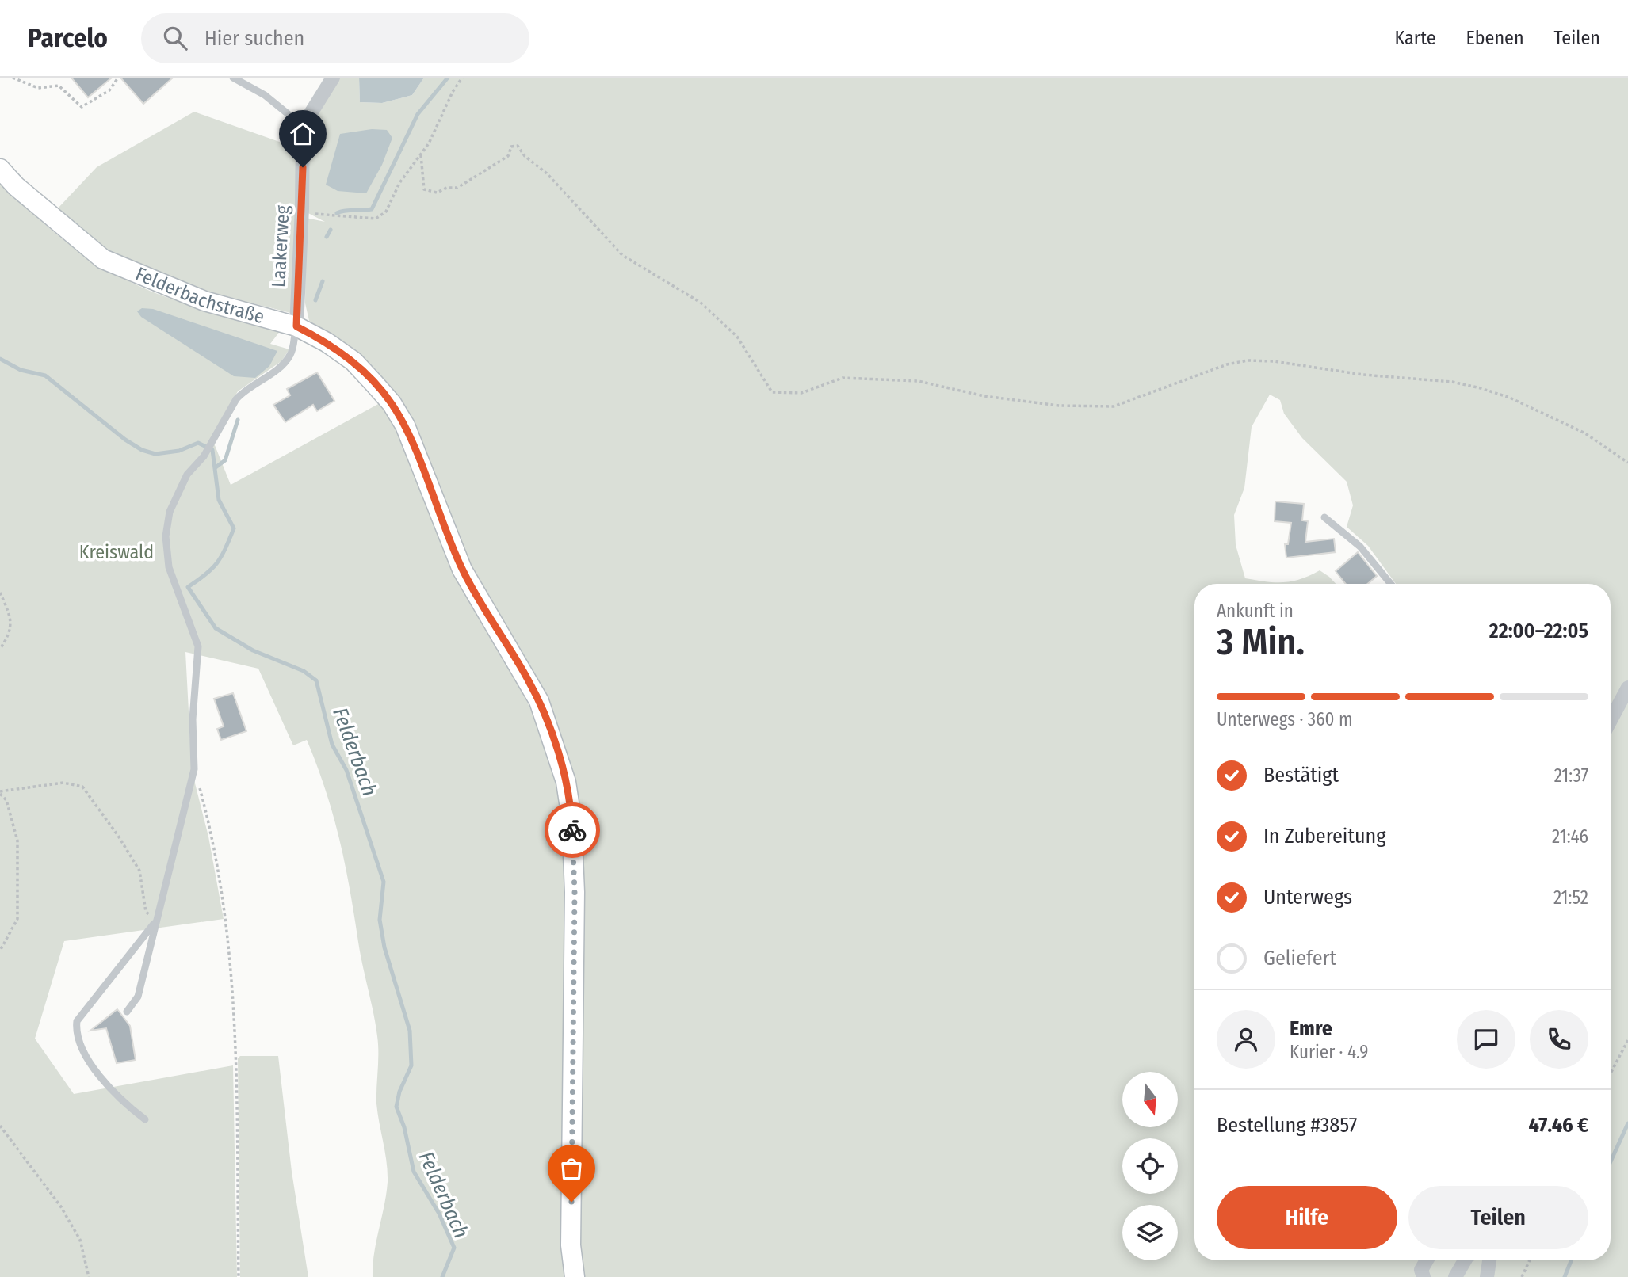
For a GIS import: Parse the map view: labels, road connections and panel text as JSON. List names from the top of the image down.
{
  "streets": {
    "street": ["Laakerweg", "Felderbachstraße"]
  },
  "crossings": [
    ["Laakerweg", "Felderbachstraße"]
  ],
  "water": ["Felderbach"],
  "parks": ["Kreiswald"],
  "north": "bottom",
  "page": {
    "header": "Parcelo",
    "search": "Hier suchen",
    "nav": ["Karte", "Ebenen", "Teilen"],
    "heading": ["3 Min.", "Ankunft in", "22:00–22:05"],
    "panel": [
      "Emre",
      "Kurier · 4.9",
      "Bestellung #3857",
      "47.46 €"
    ],
    "bar": "Unterwegs · 360 m",
    "list": [
      ["Bestätigt", "21:37"],
      ["In Zubereitung", "21:46"],
      ["Unterwegs", "21:52"],
      "Geliefert"
    ],
    "buttons": ["Hilfe", "Teilen"]
  }
}
